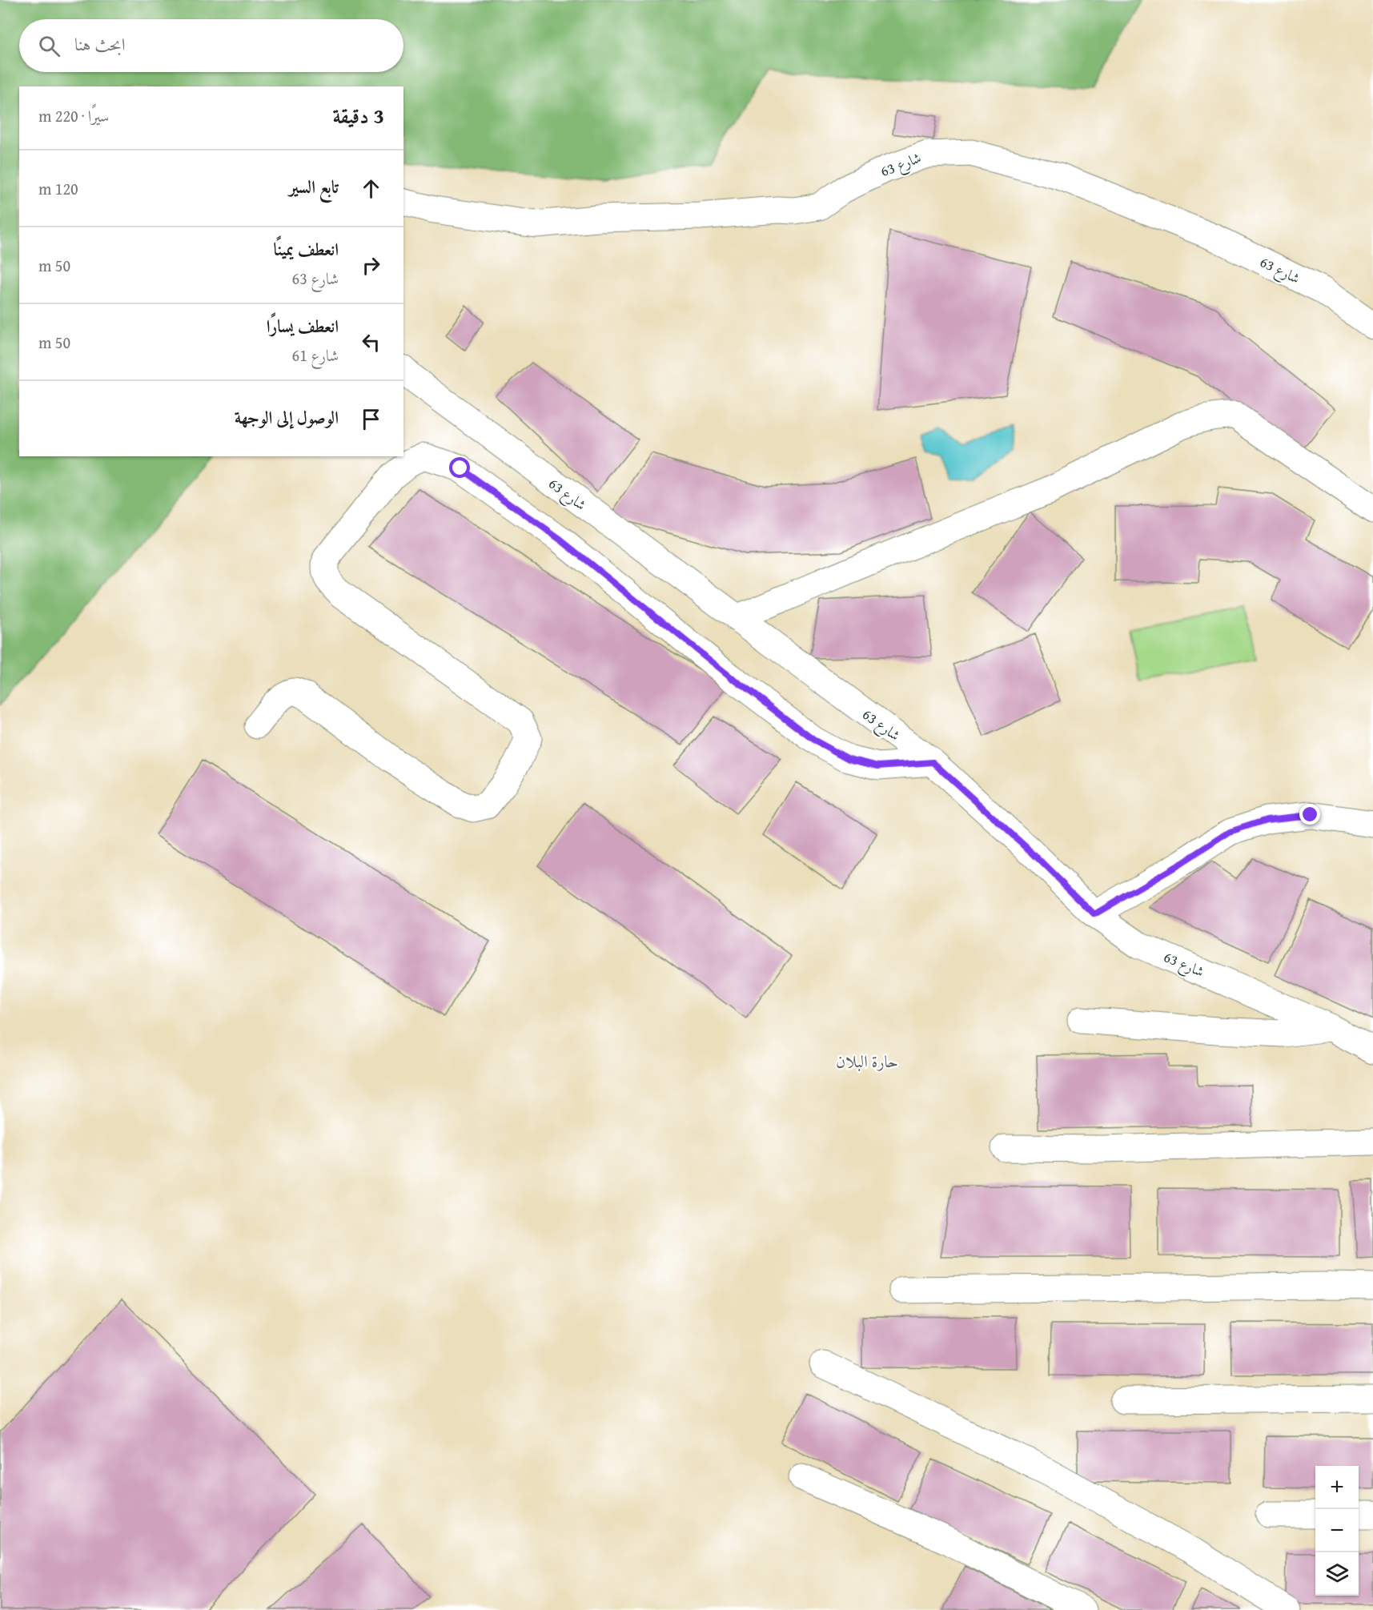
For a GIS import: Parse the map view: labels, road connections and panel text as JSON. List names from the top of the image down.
{
  "streets": {
    "street": ["شارع 63"]
  },
  "districts": ["حارة البلان"],
  "page": {
    "search": "ابحث هنا",
    "heading": ["3 دقيقة", "سيرًا · 220 m"],
    "list": [
      ["تابع السير", "120 m"],
      ["انعطف يمينًا", "شارع 63", "50 m"],
      ["انعطف يسارًا", "شارع 61", "50 m"],
      "الوصول إلى الوجهة"
    ],
    "map_buttons": ["+", "−"]
  }
}
